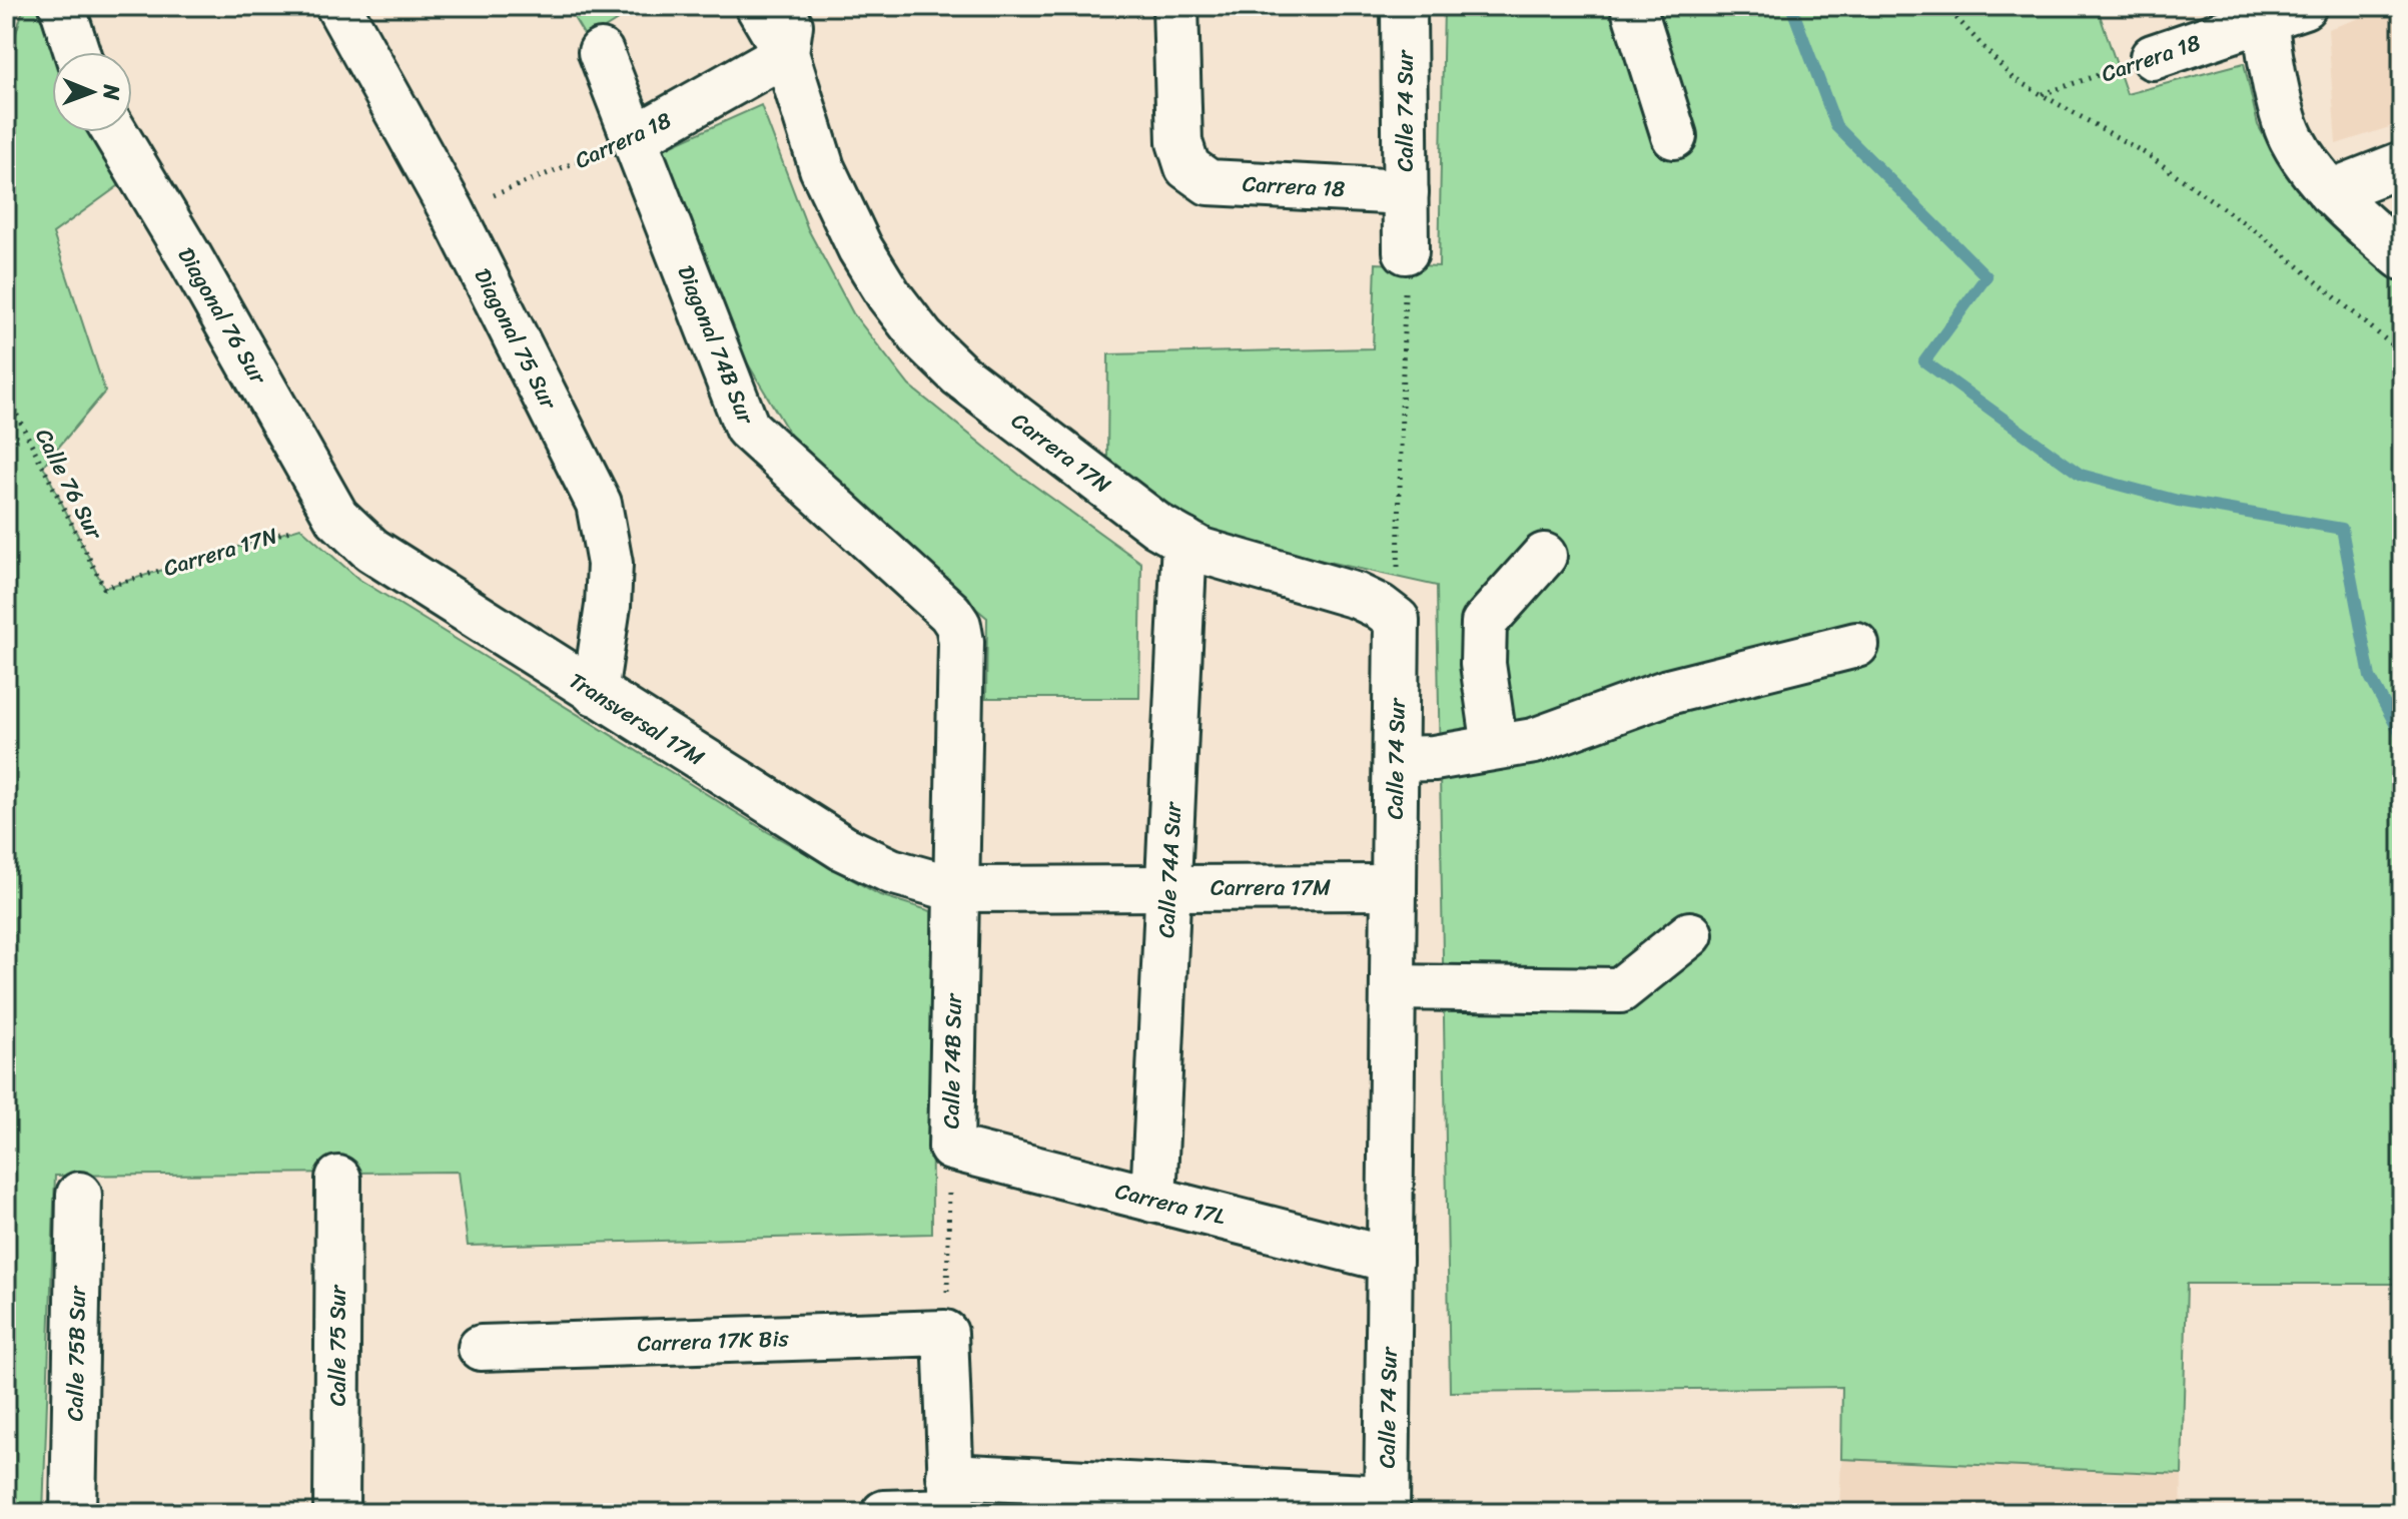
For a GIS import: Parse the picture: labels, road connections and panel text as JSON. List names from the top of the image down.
{
  "streets": {
    "street": [
      "Carrera 18",
      "Calle 74 Sur",
      "Diagonal 76 Sur",
      "Diagonal 75 Sur",
      "Diagonal 74B Sur",
      "Carrera 17N",
      "Transversal 17M",
      "Calle 74A Sur",
      "Carrera 17M",
      "Calle 74B Sur",
      "Carrera 17L",
      "Carrera 17K Bis",
      "Calle 75 Sur",
      "Calle 75B Sur"
    ],
    "path": ["Calle 76 Sur"]
  },
  "crossings": [
    ["Carrera 18", "Calle 74 Sur"],
    ["Carrera 18", "Diagonal 75 Sur"],
    ["Carrera 18", "Diagonal 74B Sur"],
    ["Carrera 18", "Carrera 17N"],
    ["Calle 74 Sur", "Carrera 17N"],
    ["Calle 74 Sur", "Carrera 17M"],
    ["Calle 74 Sur", "Carrera 17L"],
    ["Diagonal 76 Sur", "Carrera 17N"],
    ["Diagonal 76 Sur", "Transversal 17M"],
    ["Diagonal 75 Sur", "Transversal 17M"],
    ["Diagonal 74B Sur", "Calle 74B Sur"],
    ["Carrera 17N", "Calle 76 Sur"],
    ["Carrera 17N", "Transversal 17M"],
    ["Carrera 17N", "Calle 74A Sur"],
    ["Transversal 17M", "Carrera 17M"],
    ["Transversal 17M", "Calle 74B Sur"],
    ["Calle 74A Sur", "Carrera 17M"],
    ["Calle 74A Sur", "Carrera 17L"],
    ["Carrera 17M", "Calle 74B Sur"],
    ["Calle 74B Sur", "Carrera 17L"],
    ["Calle 74B Sur", "Carrera 17K Bis"]
  ],
  "north": "right"
}
